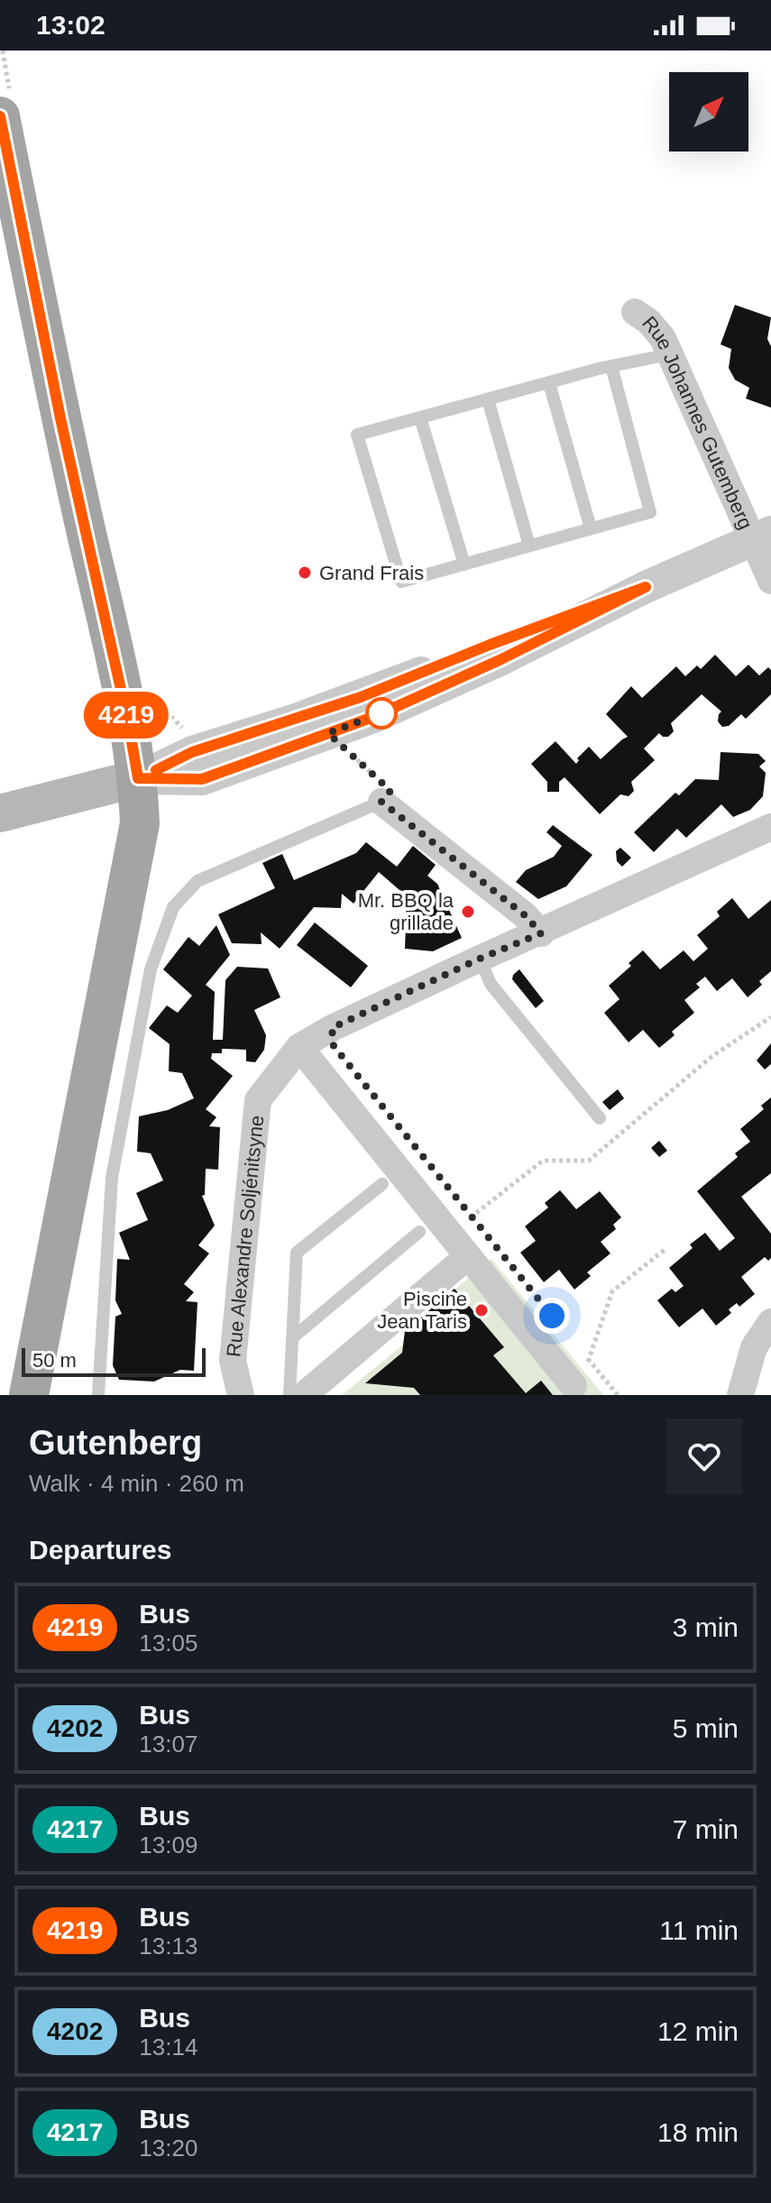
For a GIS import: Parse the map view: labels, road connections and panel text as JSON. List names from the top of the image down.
{
  "streets": {
    "street": ["Rue Johannes Gutemberg", "Rue Alexandre Soljénitsyne"]
  },
  "places": ["Grand Frais", "Mr. BBQ la grillade", "Piscine Jean Taris"],
  "lines": ["bus line 4219"],
  "scale_bar": "50 m",
  "north": "top right",
  "page": {
    "status": "13:02",
    "on_map": "4219",
    "scale": "50 m",
    "heading": [
      ["Gutenberg", "Walk · 4 min · 260 m"],
      "Departures"
    ],
    "list": [
      {
        "mark": "4219",
        "name": "Bus",
        "note": "13:05",
        "value": "3 min"
      },
      {
        "mark": "4202",
        "name": "Bus",
        "note": "13:07",
        "value": "5 min"
      },
      {
        "mark": "4217",
        "name": "Bus",
        "note": "13:09",
        "value": "7 min"
      },
      {
        "mark": "4219",
        "name": "Bus",
        "note": "13:13",
        "value": "11 min"
      },
      {
        "mark": "4202",
        "name": "Bus",
        "note": "13:14",
        "value": "12 min"
      },
      {
        "mark": "4217",
        "name": "Bus",
        "note": "13:20",
        "value": "18 min"
      }
    ]
  }
}
